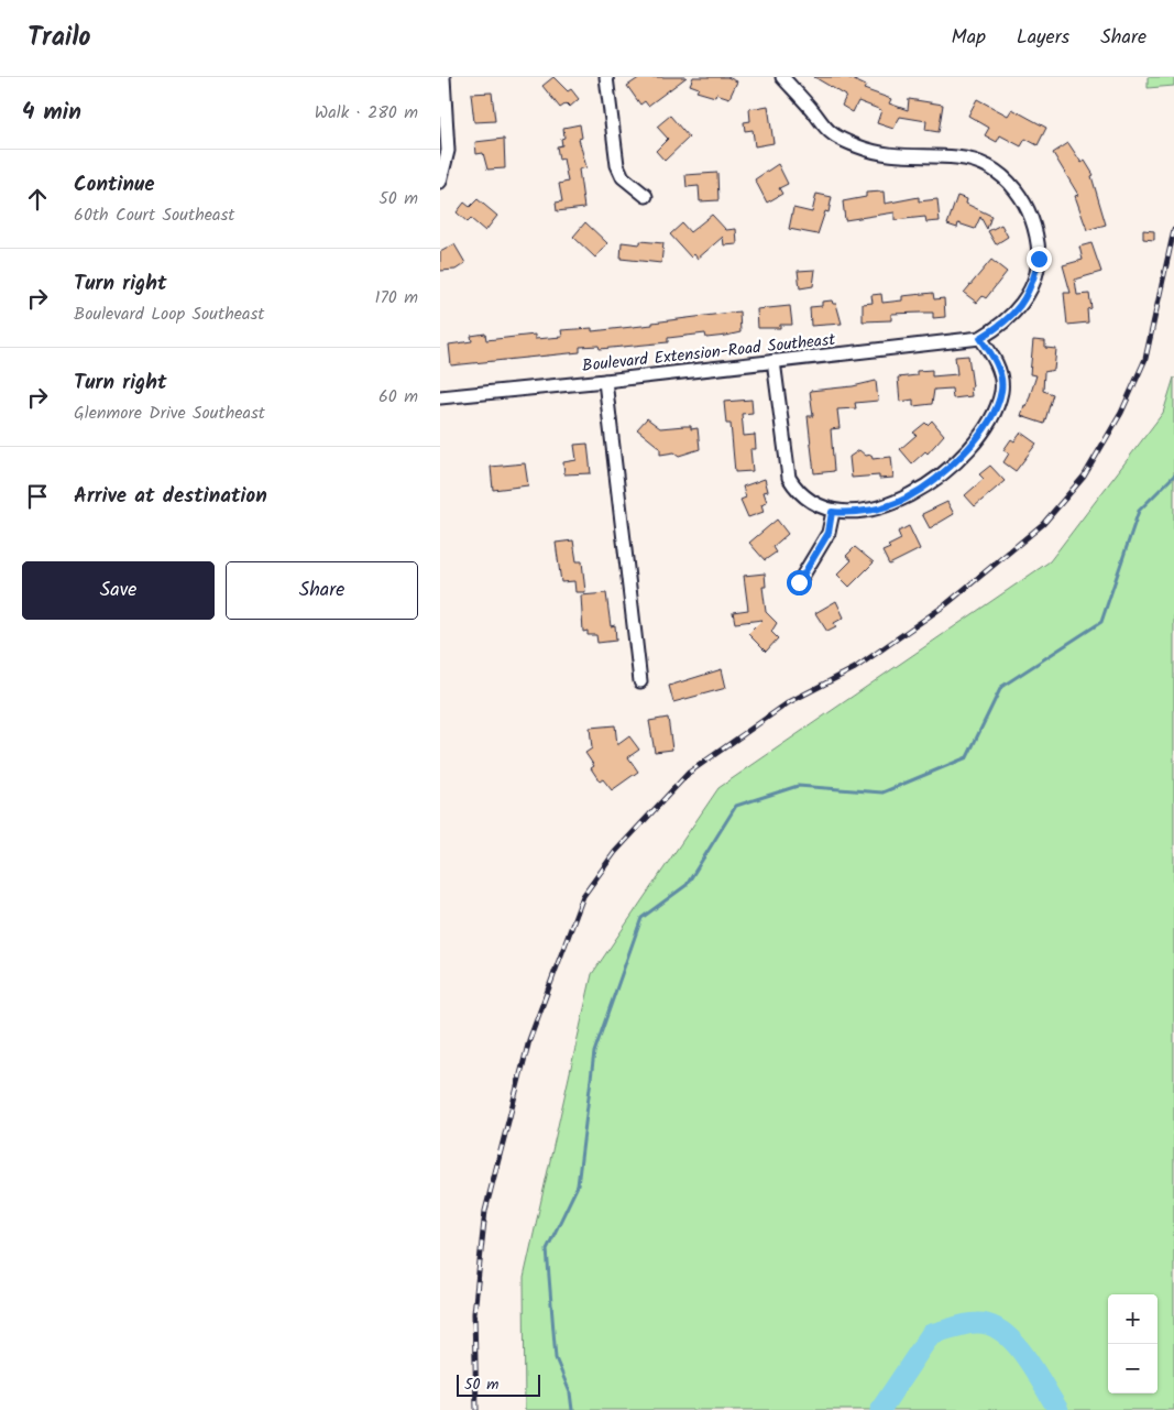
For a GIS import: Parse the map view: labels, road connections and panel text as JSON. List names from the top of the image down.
{
  "streets": {
    "street": ["Boulevard Extension-Road Southeast"]
  },
  "scale_bar": "50 m",
  "page": {
    "header": "Trailo",
    "nav": ["Map", "Layers", "Share"],
    "heading": ["4 min", "Walk · 280 m"],
    "list": [
      ["Continue", "60th Court Southeast", "50 m"],
      ["Turn right", "Boulevard Loop Southeast", "170 m"],
      ["Turn right", "Glenmore Drive Southeast", "60 m"],
      "Arrive at destination"
    ],
    "buttons": ["Save", "Share"],
    "map_buttons": ["+", "−"],
    "scale": "50 m"
  }
}
